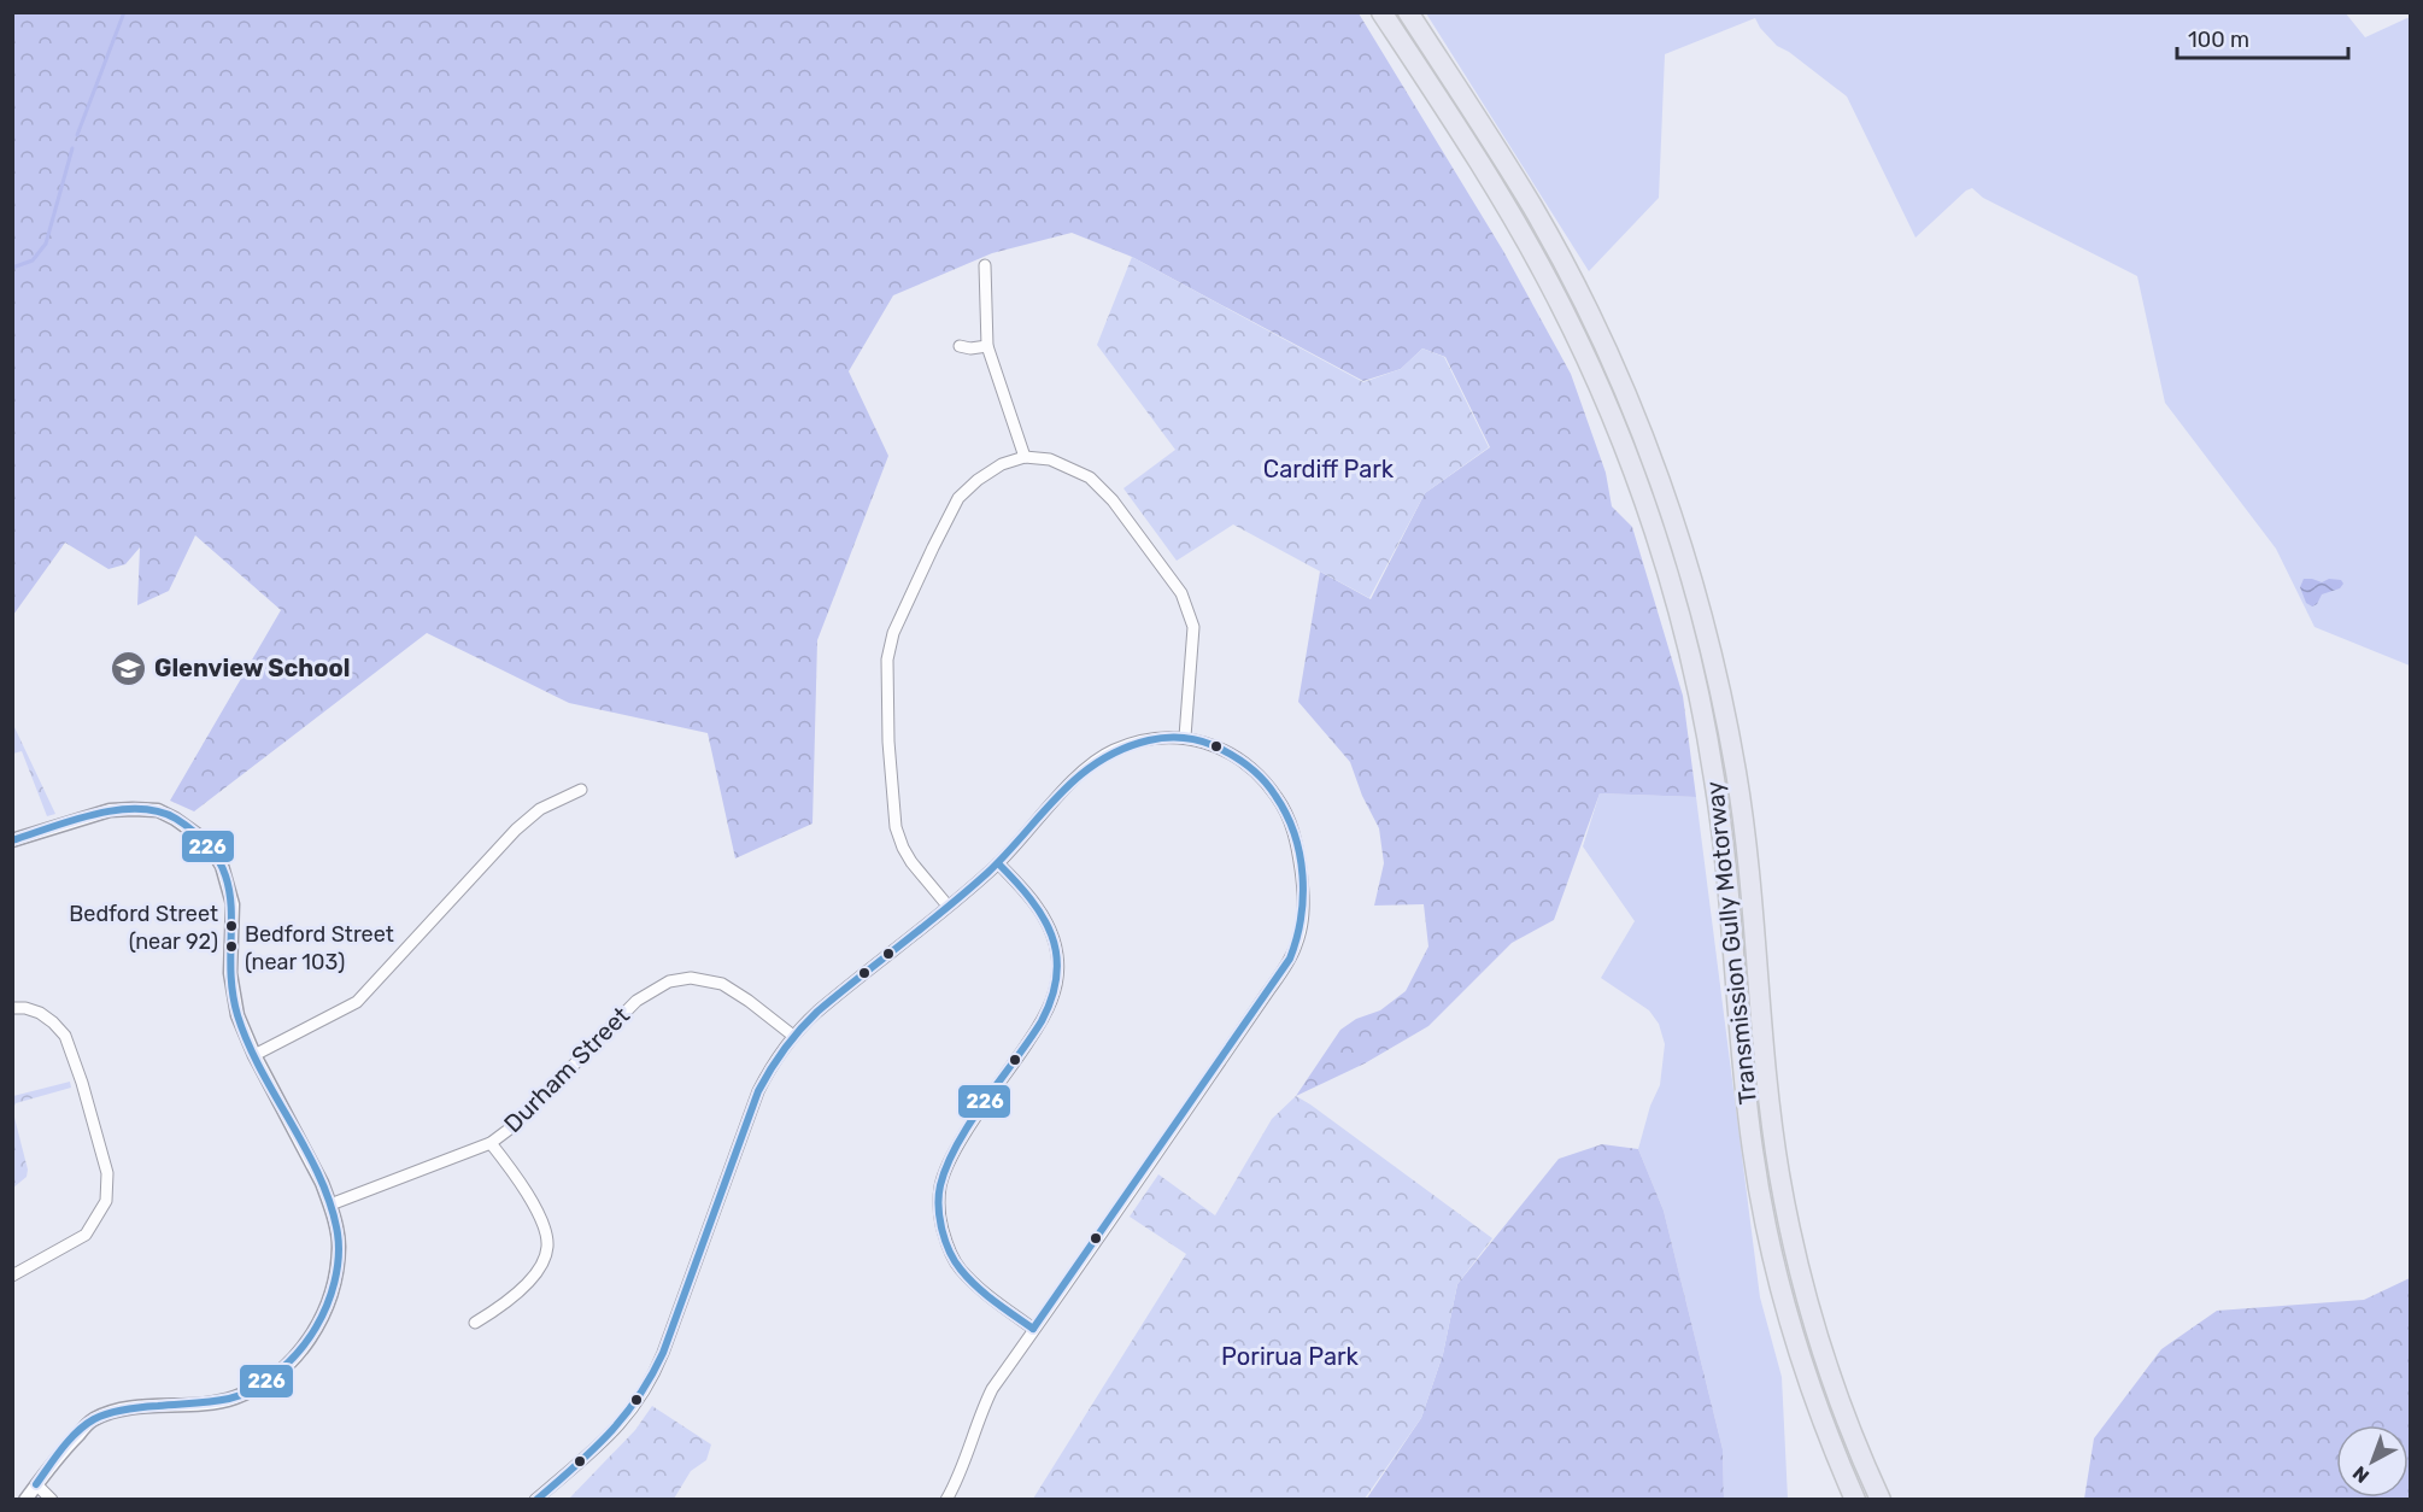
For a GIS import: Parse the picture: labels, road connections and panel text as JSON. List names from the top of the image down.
{
  "streets": {
    "highway": ["Transmission Gully Motorway"],
    "street": ["Durham Street"]
  },
  "parks": ["Cardiff Park", "Porirua Park"],
  "places": {
    "school or university": ["Glenview School"],
    "other": ["Bedford Street (near 92)", "Bedford Street (near 103)"]
  },
  "lines": ["transit line 226"],
  "scale_bar": "100 m",
  "north": "bottom left"
}
